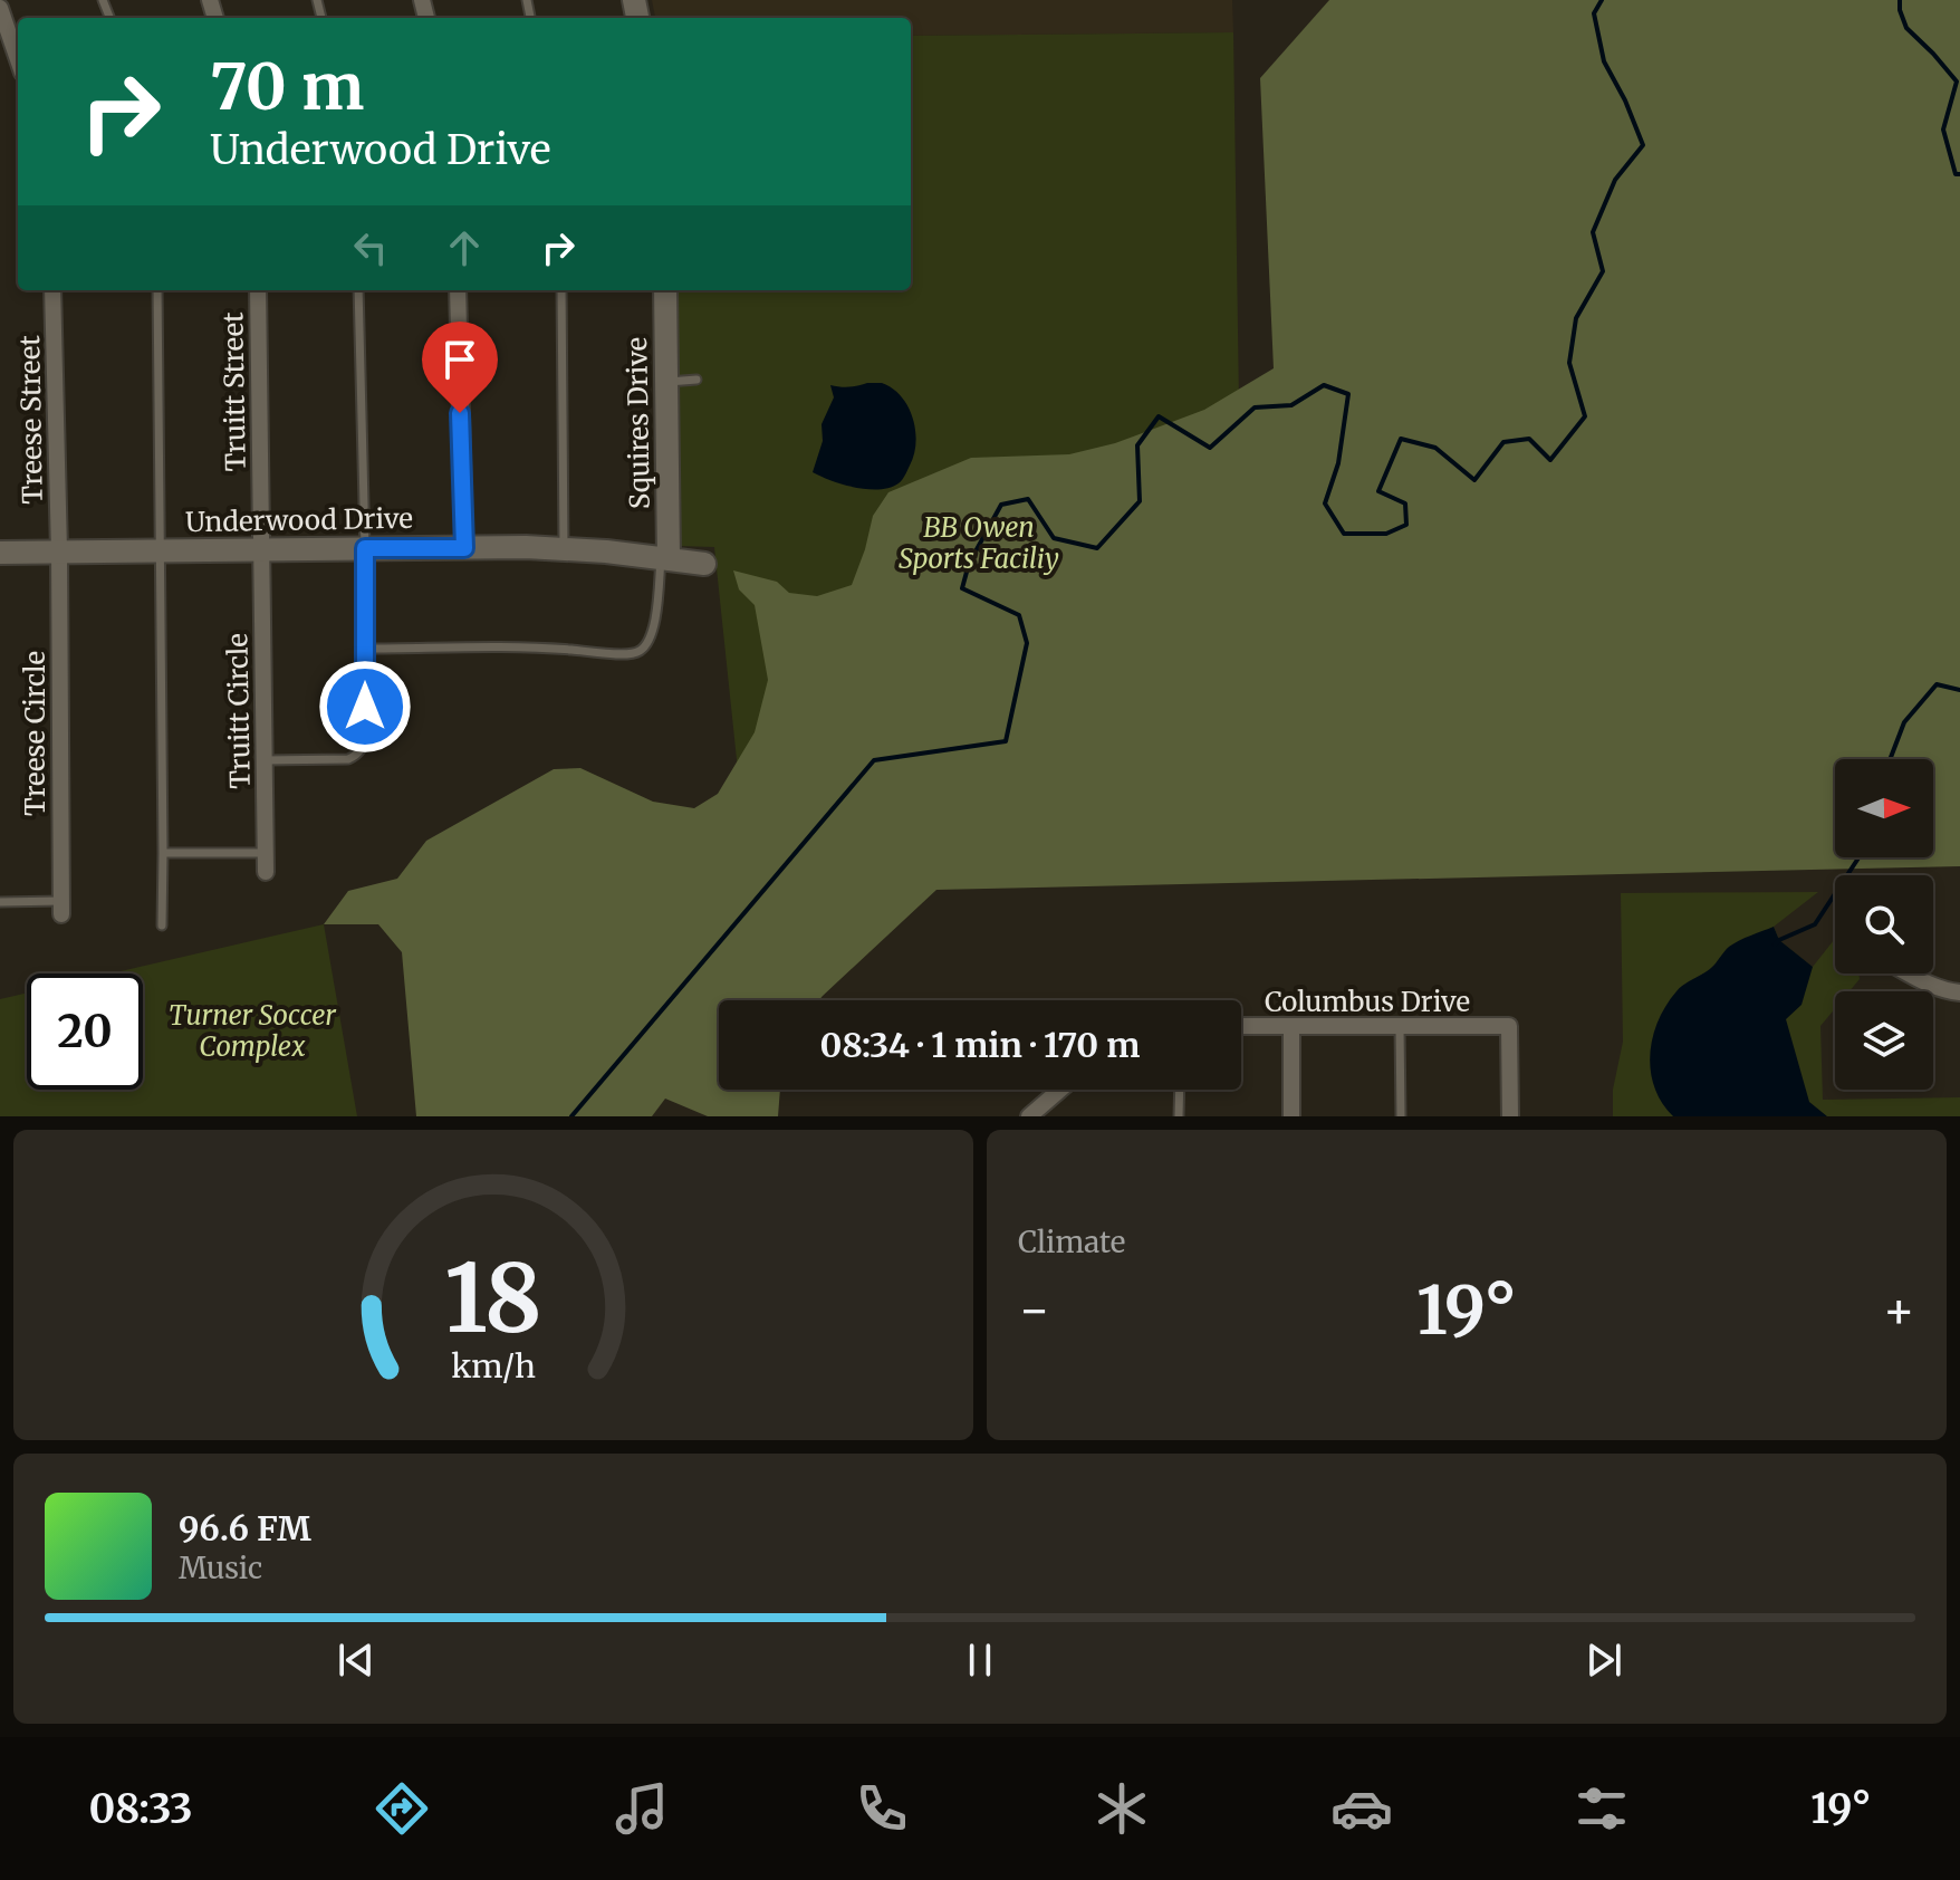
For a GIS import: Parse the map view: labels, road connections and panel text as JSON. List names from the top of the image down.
{
  "streets": {
    "street": [
      "Truitt Street",
      "Treese Street",
      "Squires Drive",
      "Underwood Drive",
      "Truitt Circle",
      "Treese Circle",
      "Columbus Drive"
    ]
  },
  "crossings": [
    ["Truitt Street", "Underwood Drive"],
    ["Truitt Street", "Truitt Circle"],
    ["Treese Street", "Underwood Drive"],
    ["Treese Street", "Treese Circle"],
    ["Squires Drive", "Underwood Drive"],
    ["Underwood Drive", "Truitt Circle"],
    ["Underwood Drive", "Treese Circle"]
  ],
  "parks": ["BB Owen Sports Faciliy", "Turner Soccer Complex"],
  "north": "right",
  "page": {
    "turn": ["70 m", "Underwood Drive"],
    "limit": "20",
    "trip": "08:34 · 1 min · 170 m",
    "tile": "Climate",
    "heat": ["−", "19°", "+"],
    "song": ["96.6 FM", "Music"],
    "tabs": ["08:33", "19°"],
    "gauge": ["18", "km/h"]
  }
}
